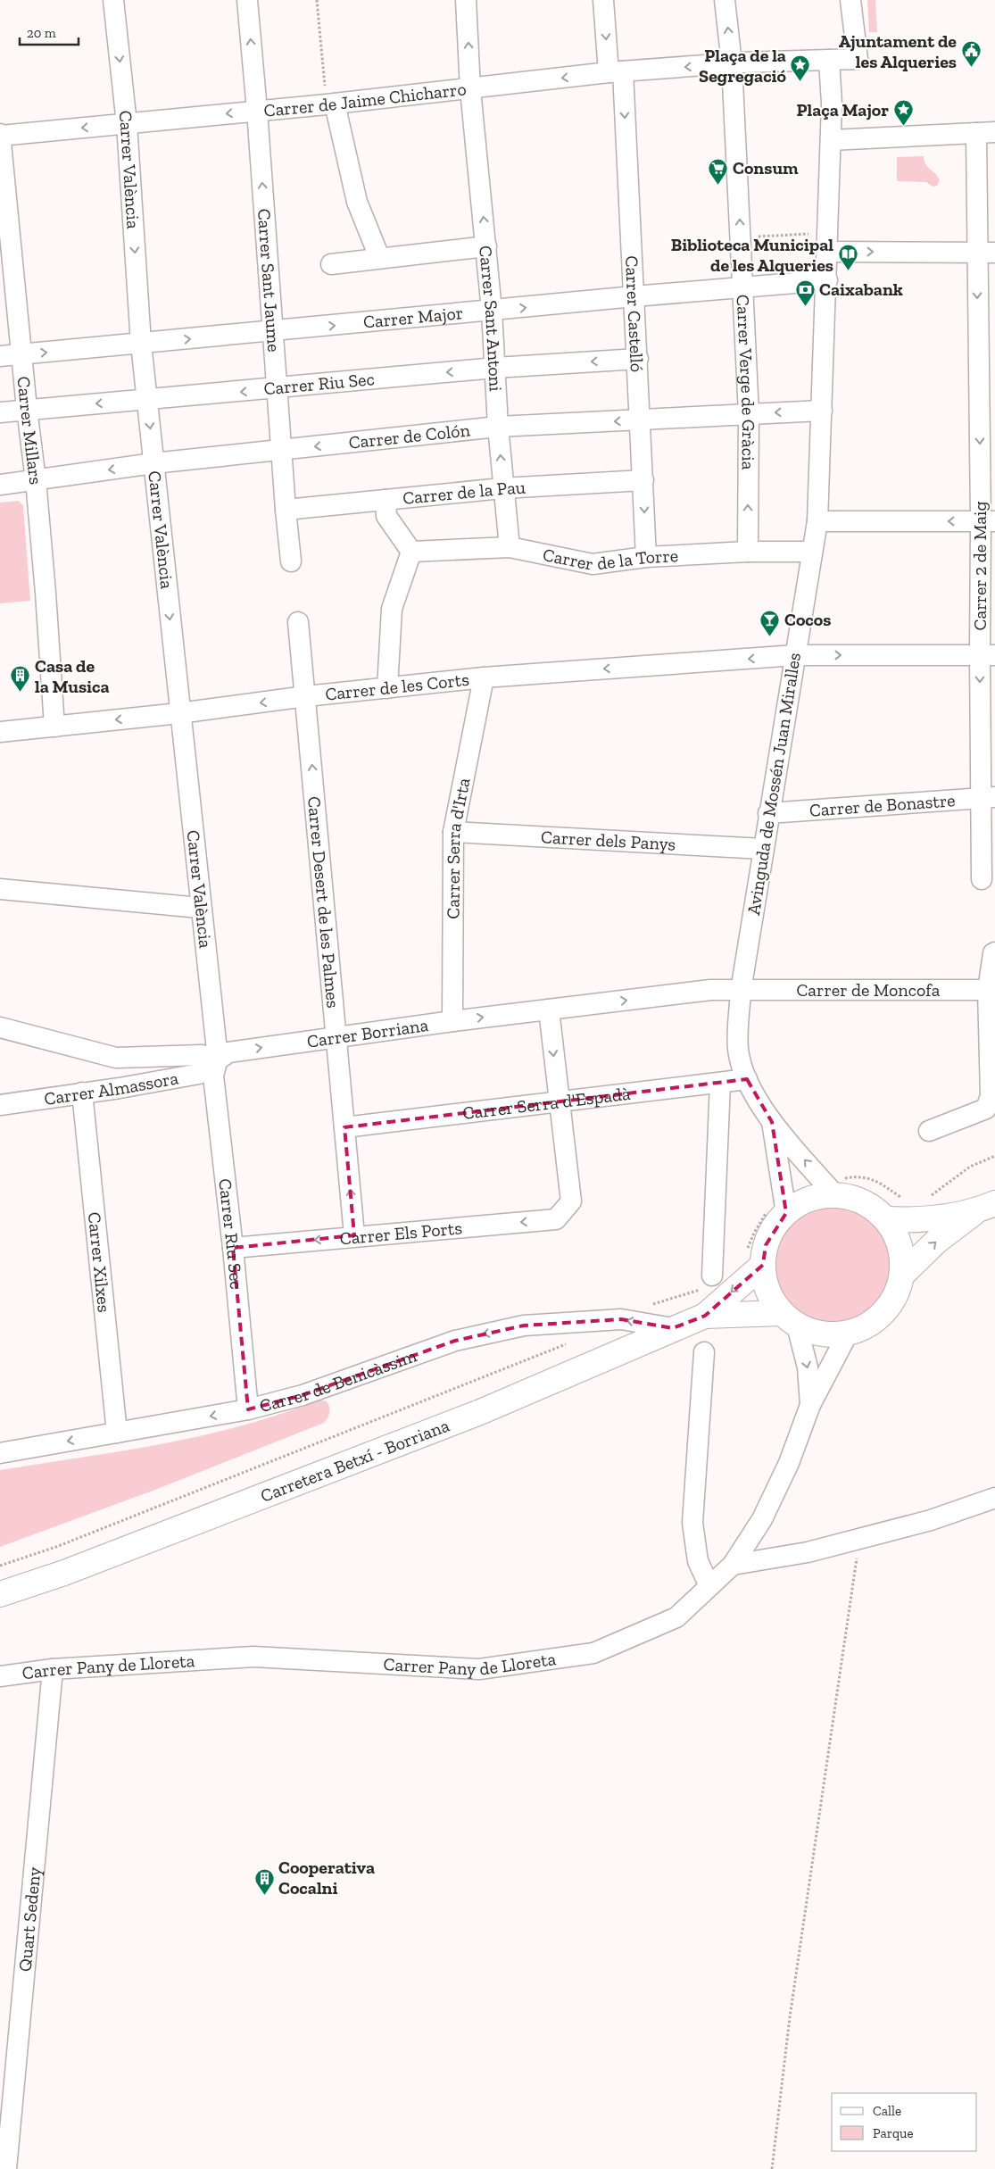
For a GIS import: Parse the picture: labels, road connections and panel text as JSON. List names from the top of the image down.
{
  "streets": {
    "main road": ["Carretera Betxí - Borriana"],
    "street": [
      "Carrer de Jaime Chicharro",
      "Carrer València",
      "Carrer Sant Jaume",
      "Carrer Castelló",
      "Carrer Major",
      "Carrer Sant Antoni",
      "Carrer Verge de Gràcia",
      "Carrer Riu Sec",
      "Carrer Millars",
      "Carrer de Colón",
      "Carrer de la Pau",
      "Carrer de la Torre",
      "Carrer 2 de Maig",
      "Carrer de les Corts",
      "Avinguda de Mossén Juan Miralles",
      "Carrer de Bonastre",
      "Carrer dels Panys",
      "Carrer Serra d'Irta",
      "Carrer Desert de les Palmes",
      "Carrer de Moncofa",
      "Carrer Borriana",
      "Carrer Almassora",
      "Carrer Serra d'Espadà",
      "Carrer Els Ports",
      "Carrer Xilxes",
      "Carrer de Benicàssim",
      "Carrer Pany de Lloreta",
      "Quart Sedeny"
    ]
  },
  "crossings": [
    ["Carrer de Jaime Chicharro", "Carrer València"],
    ["Carrer de Jaime Chicharro", "Carrer Sant Jaume"],
    ["Carrer de Jaime Chicharro", "Carrer Castelló"],
    ["Carrer de Jaime Chicharro", "Carrer Sant Antoni"],
    ["Carrer de Jaime Chicharro", "Carrer Verge de Gràcia"],
    ["Carrer de Jaime Chicharro", "Carrer Millars"],
    ["Carrer València", "Carrer Major"],
    ["Carrer València", "Carrer Riu Sec"],
    ["Carrer València", "Carrer de Colón"],
    ["Carrer València", "Carrer de les Corts"],
    ["Carrer València", "Carrer Borriana"],
    ["Carrer València", "Carrer Almassora"],
    ["Carrer Sant Jaume", "Carrer Major"],
    ["Carrer Sant Jaume", "Carrer Riu Sec"],
    ["Carrer Sant Jaume", "Carrer de Colón"],
    ["Carrer Sant Jaume", "Carrer de la Pau"],
    ["Carrer Castelló", "Carrer Major"],
    ["Carrer Castelló", "Carrer Riu Sec"],
    ["Carrer Castelló", "Carrer de Colón"],
    ["Carrer Castelló", "Carrer de la Pau"],
    ["Carrer Castelló", "Carrer de la Torre"],
    ["Carrer Major", "Carrer Sant Antoni"],
    ["Carrer Major", "Carrer Verge de Gràcia"],
    ["Carrer Major", "Carrer Millars"],
    ["Carrer Major", "Avinguda de Mossén Juan Miralles"],
    ["Carrer Sant Antoni", "Carrer Riu Sec"],
    ["Carrer Sant Antoni", "Carrer de Colón"],
    ["Carrer Sant Antoni", "Carrer de la Pau"],
    ["Carrer Sant Antoni", "Carrer de la Torre"],
    ["Carrer Verge de Gràcia", "Carrer de Colón"],
    ["Carrer Verge de Gràcia", "Carrer de la Torre"],
    ["Carrer Riu Sec", "Carrer Millars"],
    ["Carrer Riu Sec", "Carrer Borriana"],
    ["Carrer Riu Sec", "Carrer Almassora"],
    ["Carrer Riu Sec", "Carrer Els Ports"],
    ["Carrer Riu Sec", "Carrer de Benicàssim"],
    ["Carrer Millars", "Carrer de Colón"],
    ["Carrer Millars", "Carrer de les Corts"],
    ["Carrer de Colón", "Avinguda de Mossén Juan Miralles"],
    ["Carrer de la Torre", "Avinguda de Mossén Juan Miralles"],
    ["Carrer 2 de Maig", "Carrer de les Corts"],
    ["Carrer 2 de Maig", "Carrer de Bonastre"],
    ["Carrer de les Corts", "Avinguda de Mossén Juan Miralles"],
    ["Carrer de les Corts", "Carrer Serra d'Irta"],
    ["Carrer de les Corts", "Carrer Desert de les Palmes"],
    ["Avinguda de Mossén Juan Miralles", "Carrer de Bonastre"],
    ["Avinguda de Mossén Juan Miralles", "Carrer dels Panys"],
    ["Avinguda de Mossén Juan Miralles", "Carrer de Moncofa"],
    ["Avinguda de Mossén Juan Miralles", "Carrer Borriana"],
    ["Avinguda de Mossén Juan Miralles", "Carrer Serra d'Espadà"],
    ["Avinguda de Mossén Juan Miralles", "Carretera Betxí - Borriana"],
    ["Avinguda de Mossén Juan Miralles", "Carrer Pany de Lloreta"],
    ["Carrer dels Panys", "Carrer Serra d'Irta"],
    ["Carrer Serra d'Irta", "Carrer Borriana"],
    ["Carrer Desert de les Palmes", "Carrer Borriana"],
    ["Carrer Desert de les Palmes", "Carrer Serra d'Espadà"],
    ["Carrer Desert de les Palmes", "Carrer Els Ports"],
    ["Carrer de Moncofa", "Carrer Borriana"],
    ["Carrer Borriana", "Carrer Almassora"],
    ["Carrer Almassora", "Carrer Xilxes"],
    ["Carrer Serra d'Espadà", "Carrer Els Ports"],
    ["Carrer Xilxes", "Carrer de Benicàssim"],
    ["Carrer de Benicàssim", "Carretera Betxí - Borriana"],
    ["Carretera Betxí - Borriana", "Carrer Pany de Lloreta"],
    ["Carrer Pany de Lloreta", "Quart Sedeny"]
  ],
  "one_way": [
    "Carrer de Jaime Chicharro",
    "Carrer València",
    "Carrer Castelló",
    "Carrer Major",
    "Carrer Riu Sec",
    "Carrer de Colón",
    "Carrer 2 de Maig",
    "Carrer Desert de les Palmes",
    "Carrer Borriana",
    "Carrer de Benicàssim"
  ],
  "places": {
    "public building": ["Ajuntament de les Alqueries"],
    "place": ["Plaça de la Segregació", "Plaça Major"],
    "supermarket": ["Consum"],
    "library": ["Biblioteca Municipal de les Alqueries"],
    "bank": ["Caixabank"],
    "bar": ["Cocos"],
    "building": ["Casa de la Musica", "Cooperativa Cocalni"]
  },
  "legend": ["Calle", "Parque"],
  "scale_bar": "20 m"
}
